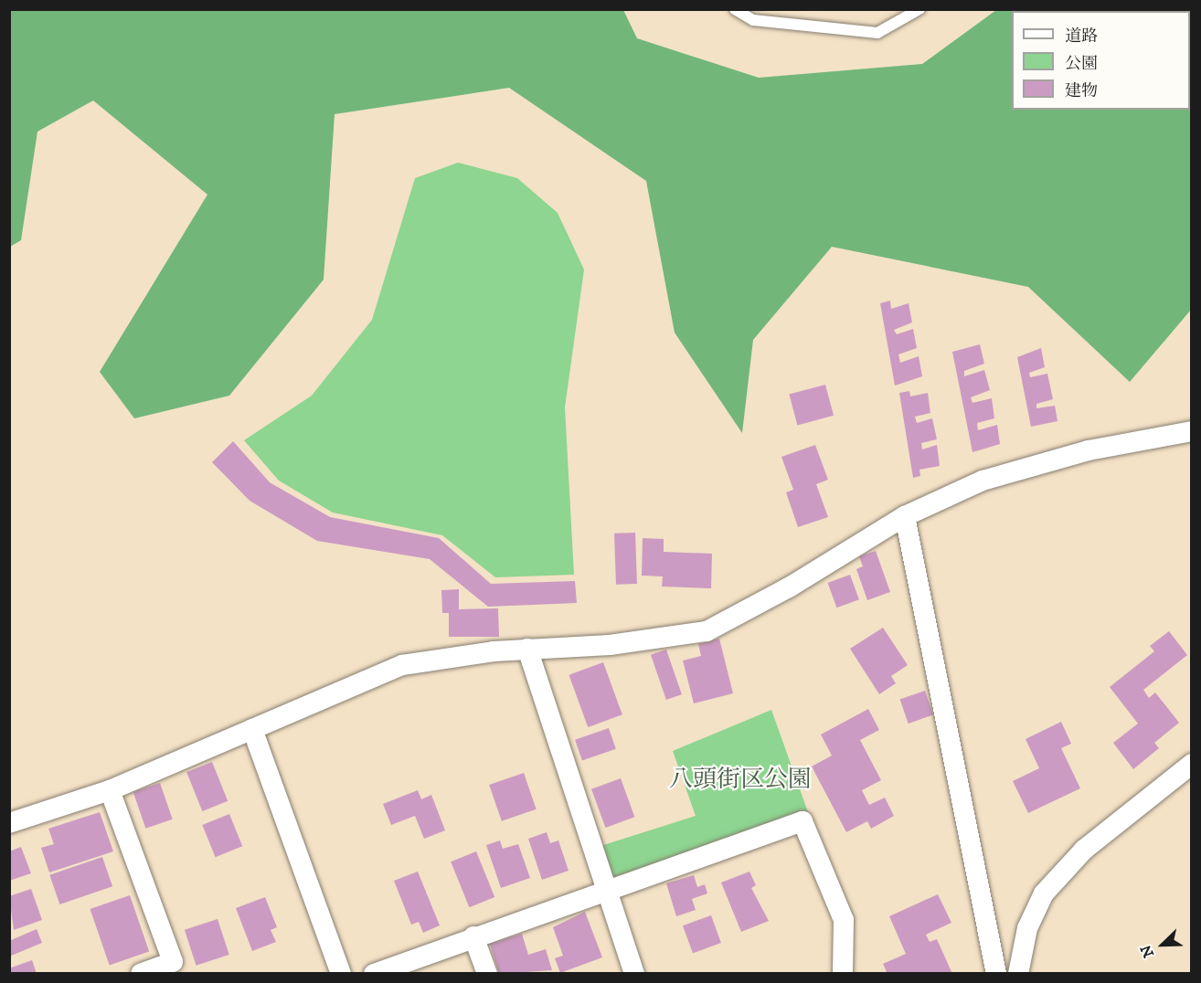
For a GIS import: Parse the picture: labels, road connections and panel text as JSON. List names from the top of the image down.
{
  "parks": ["八頭街区公園"],
  "legend": ["道路", "公園", "建物"],
  "north": "bottom left"
}
